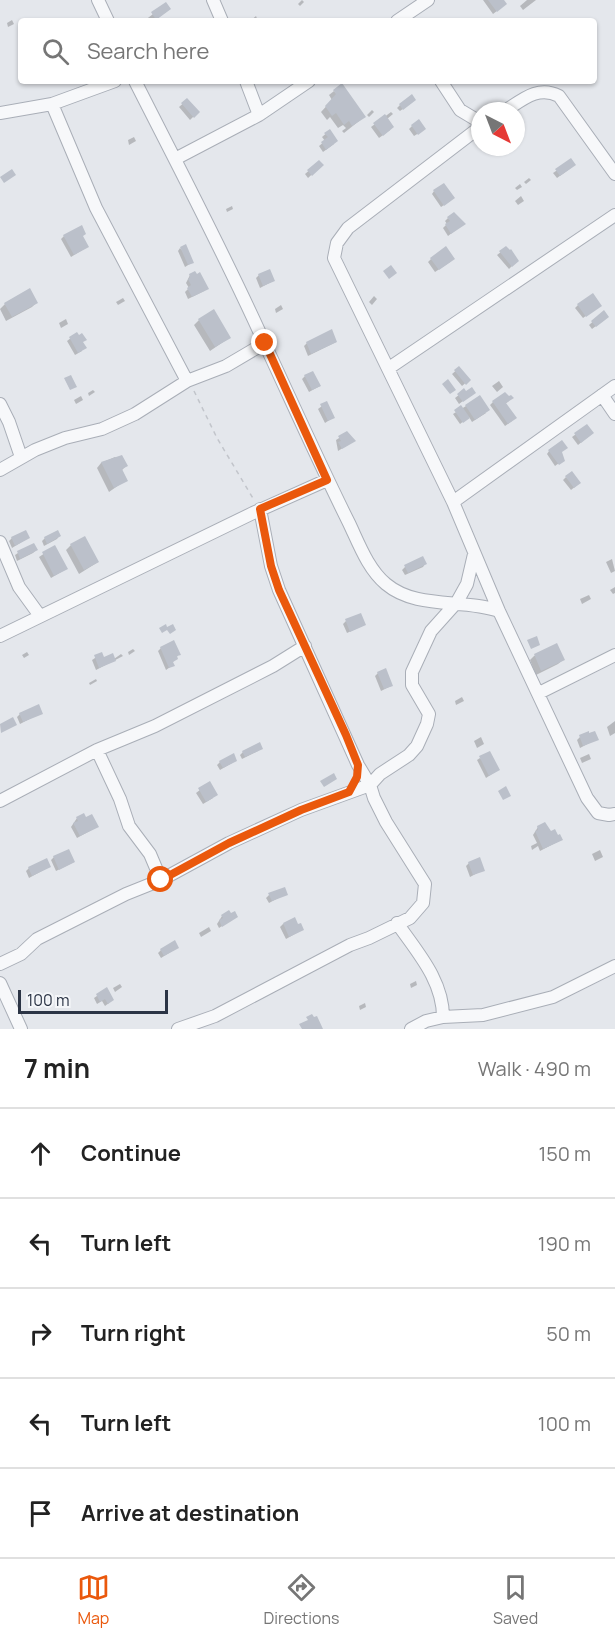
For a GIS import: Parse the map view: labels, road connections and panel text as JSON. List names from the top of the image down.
{
  "scale_bar": "100 m",
  "north": "bottom right",
  "page": {
    "search": "Search here",
    "scale": "100 m",
    "heading": ["7 min", "Walk · 490 m"],
    "list": [
      ["Continue", "150 m"],
      ["Turn left", "190 m"],
      ["Turn right", "50 m"],
      ["Turn left", "100 m"],
      "Arrive at destination"
    ],
    "nav": ["Map", "Directions", "Saved"]
  }
}
